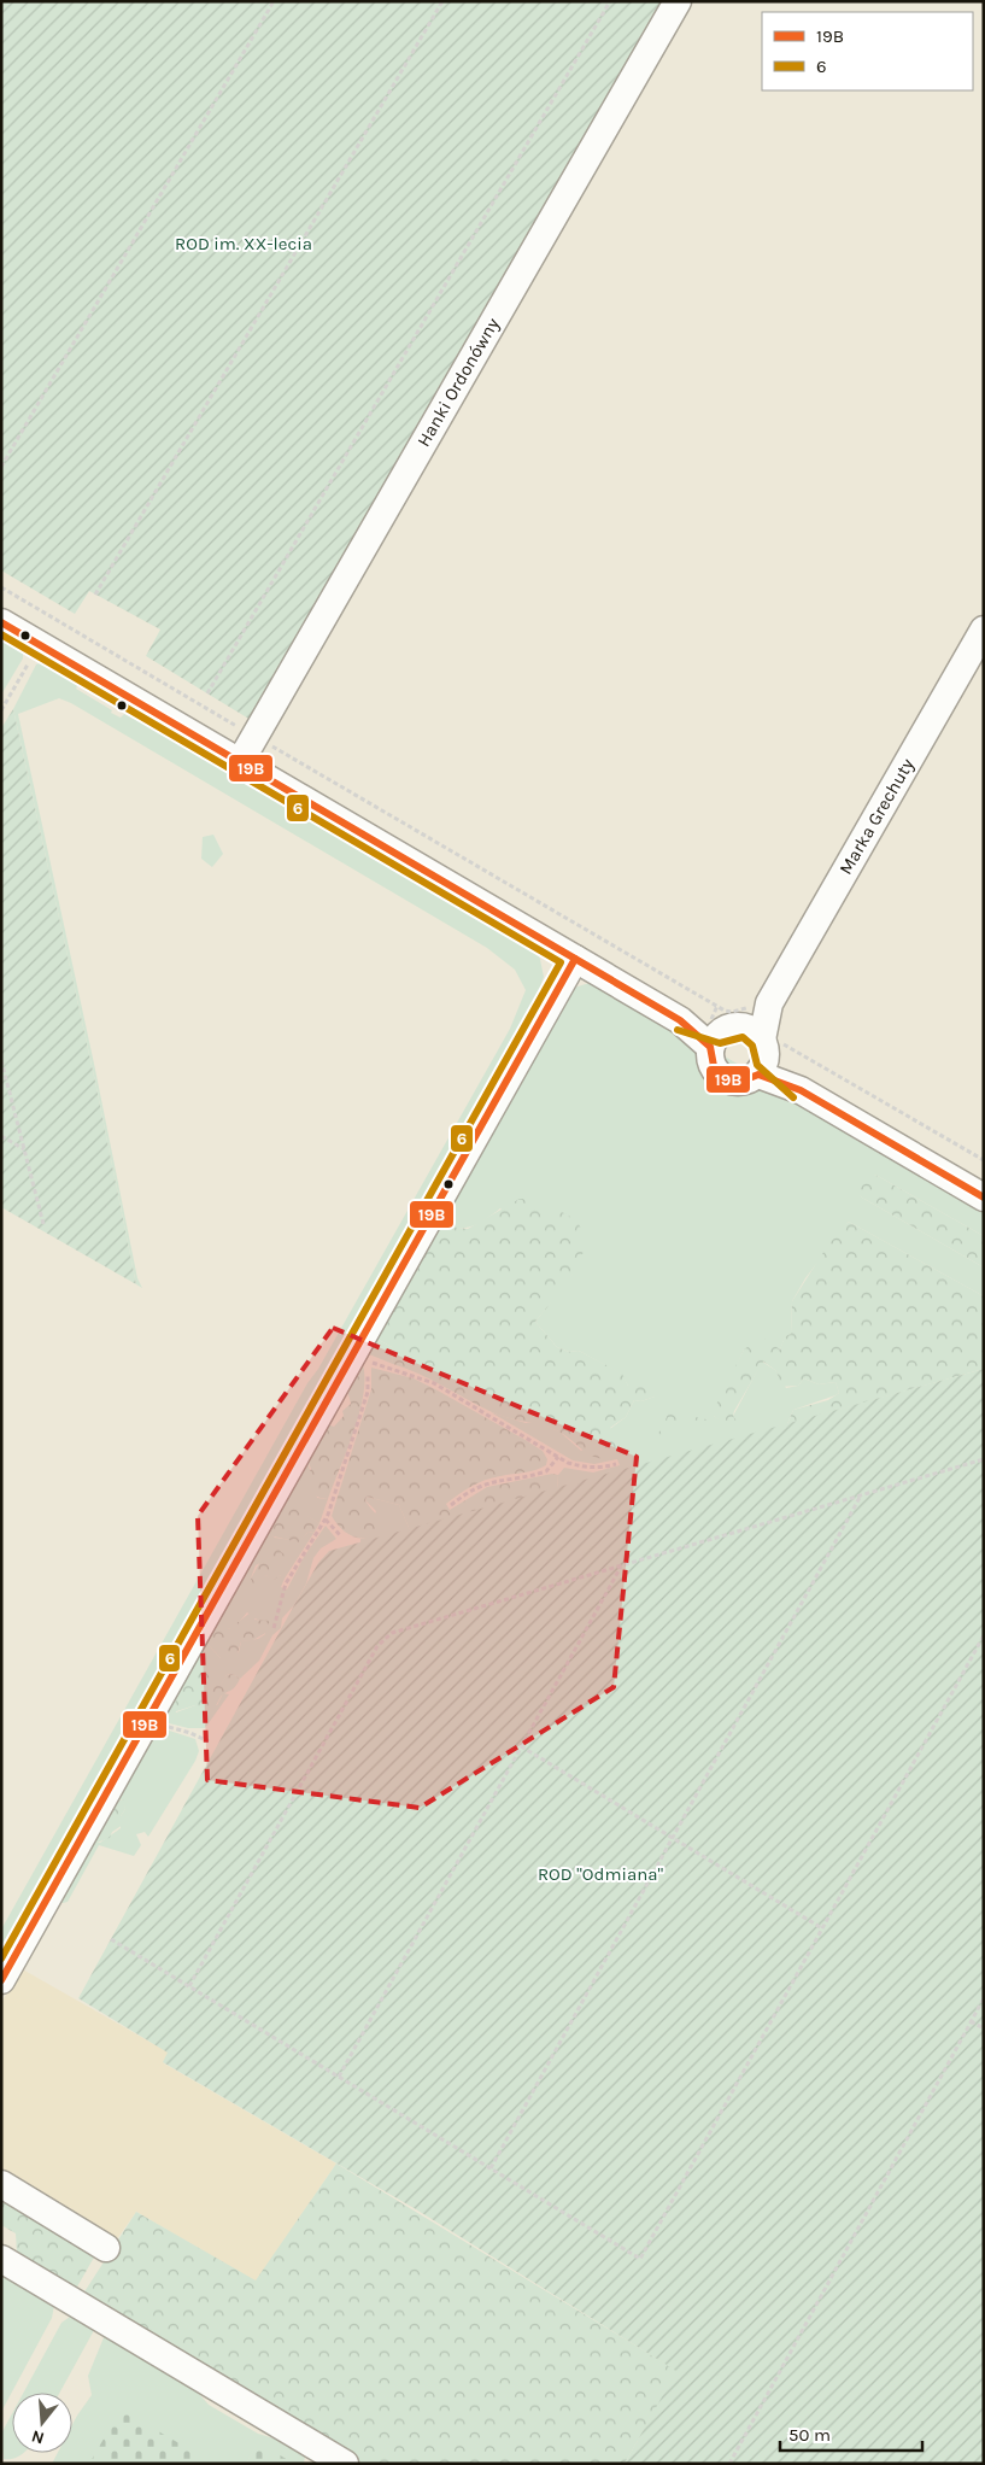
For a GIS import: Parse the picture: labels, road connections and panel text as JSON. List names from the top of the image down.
{
  "streets": {
    "street": ["Hanki Ordonówny", "Marka Grechuty"]
  },
  "parks": ["ROD im. XX-lecia", "ROD \"Odmiana\""],
  "lines": ["transit line 19B", "transit line 6"],
  "legend": ["19B", "6"],
  "scale_bar": "50 m",
  "north": "bottom"
}
